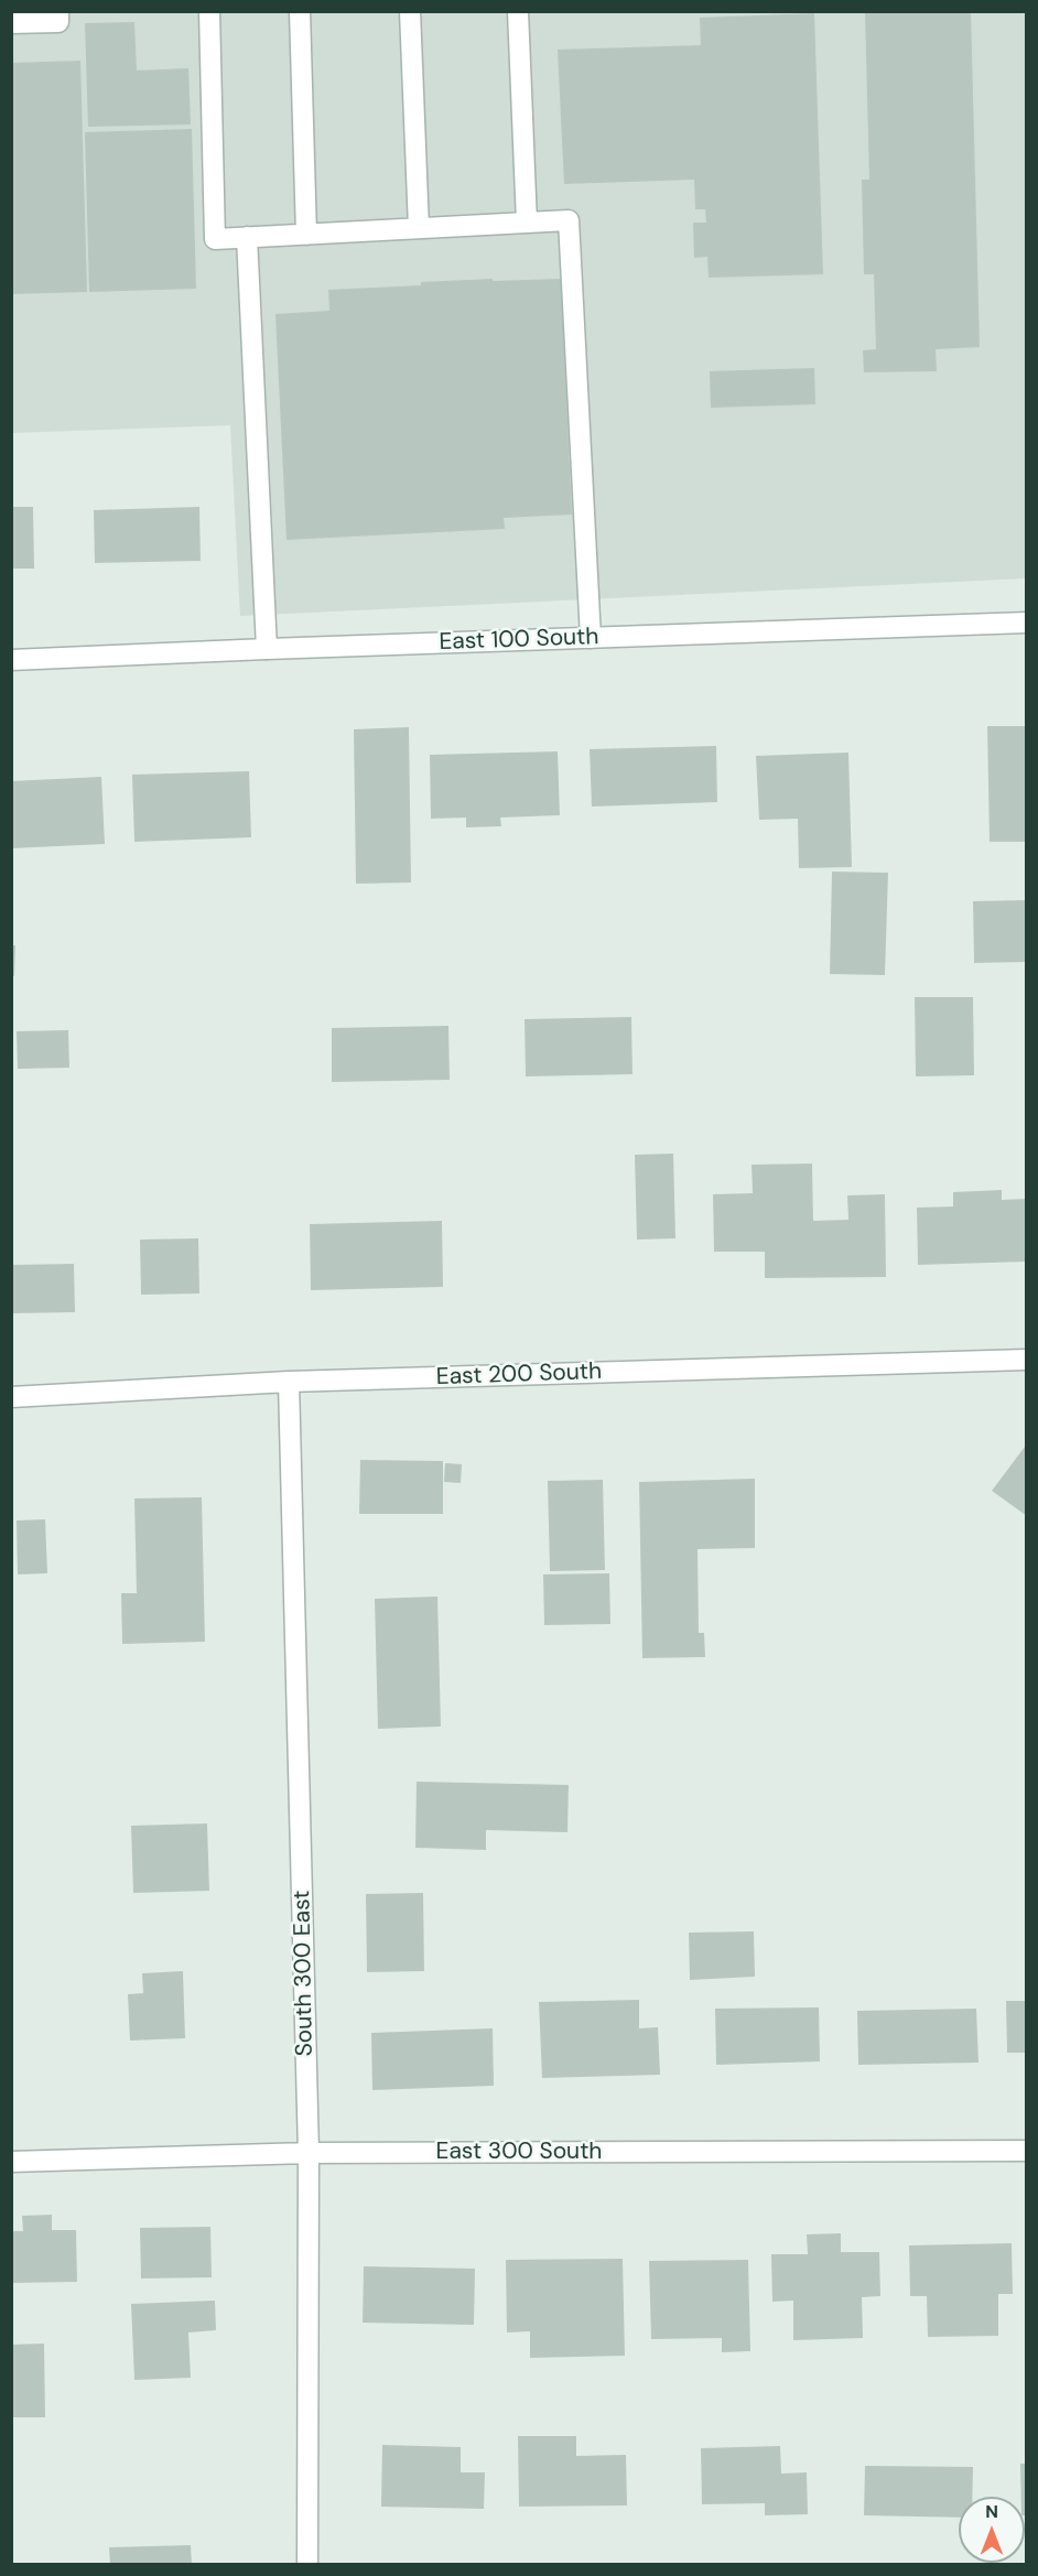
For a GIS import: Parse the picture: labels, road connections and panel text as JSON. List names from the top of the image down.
{
  "streets": {
    "street": [
      "East 100 South",
      "East 200 South",
      "South 300 East",
      "East 300 South"
    ]
  },
  "crossings": [
    ["East 200 South", "South 300 East"],
    ["South 300 East", "East 300 South"]
  ],
  "north": "top"
}
